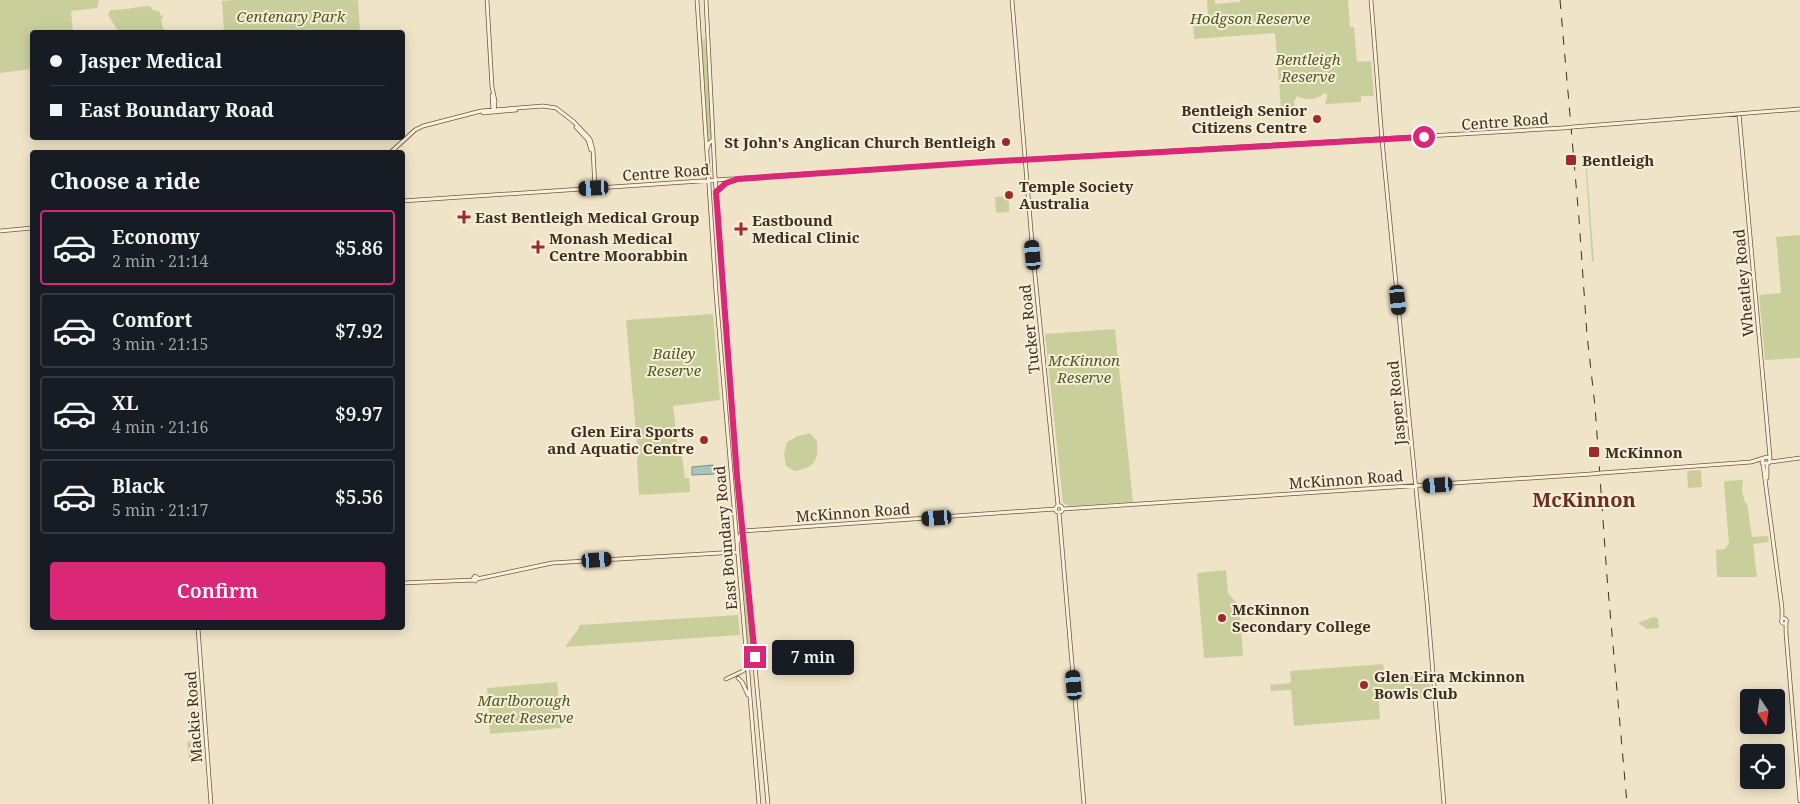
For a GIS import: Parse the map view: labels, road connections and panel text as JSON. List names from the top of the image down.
{
  "streets": {
    "main road": [
      "Centre Road",
      "Wheatley Road",
      "Tucker Road",
      "Jasper Road",
      "McKinnon Road",
      "East Boundary Road",
      "Mackie Road"
    ]
  },
  "crossings": [
    ["Centre Road", "Wheatley Road"],
    ["Centre Road", "Tucker Road"],
    ["Centre Road", "Jasper Road"],
    ["Centre Road", "East Boundary Road"],
    ["Wheatley Road", "McKinnon Road"],
    ["Jasper Road", "McKinnon Road"],
    ["McKinnon Road", "East Boundary Road"]
  ],
  "districts": ["McKinnon"],
  "parks": [
    "Centenary Park",
    "Hodgson Reserve",
    "Bentleigh Reserve",
    "Bailey Reserve",
    "McKinnon Reserve",
    "Marlborough Street Reserve"
  ],
  "places": {
    "other": [
      "Bentleigh Senior Citizens Centre",
      "St John's Anglican Church Bentleigh",
      "Temple Society Australia",
      "Glen Eira Sports and Aquatic Centre",
      "McKinnon Secondary College",
      "Glen Eira Mckinnon Bowls Club"
    ],
    "transit": ["Bentleigh", "McKinnon"],
    "health": ["East Bentleigh Medical Group", "Eastbound Medical Clinic", "Monash Medical Centre Moorabbin"]
  },
  "north": "bottom",
  "page": {
    "banner": ["Jasper Medical", "East Boundary Road"],
    "heading": "Choose a ride",
    "list": [
      {
        "name": "Economy",
        "note": "2 min · 21:14",
        "value": "$5.86"
      },
      {
        "name": "Comfort",
        "note": "3 min · 21:15",
        "value": "$7.92"
      },
      {
        "name": "XL",
        "note": "4 min · 21:16",
        "value": "$9.97"
      },
      {
        "name": "Black",
        "note": "5 min · 21:17",
        "value": "$5.56"
      }
    ],
    "buttons": "Confirm",
    "bubble": "7 min"
  }
}
